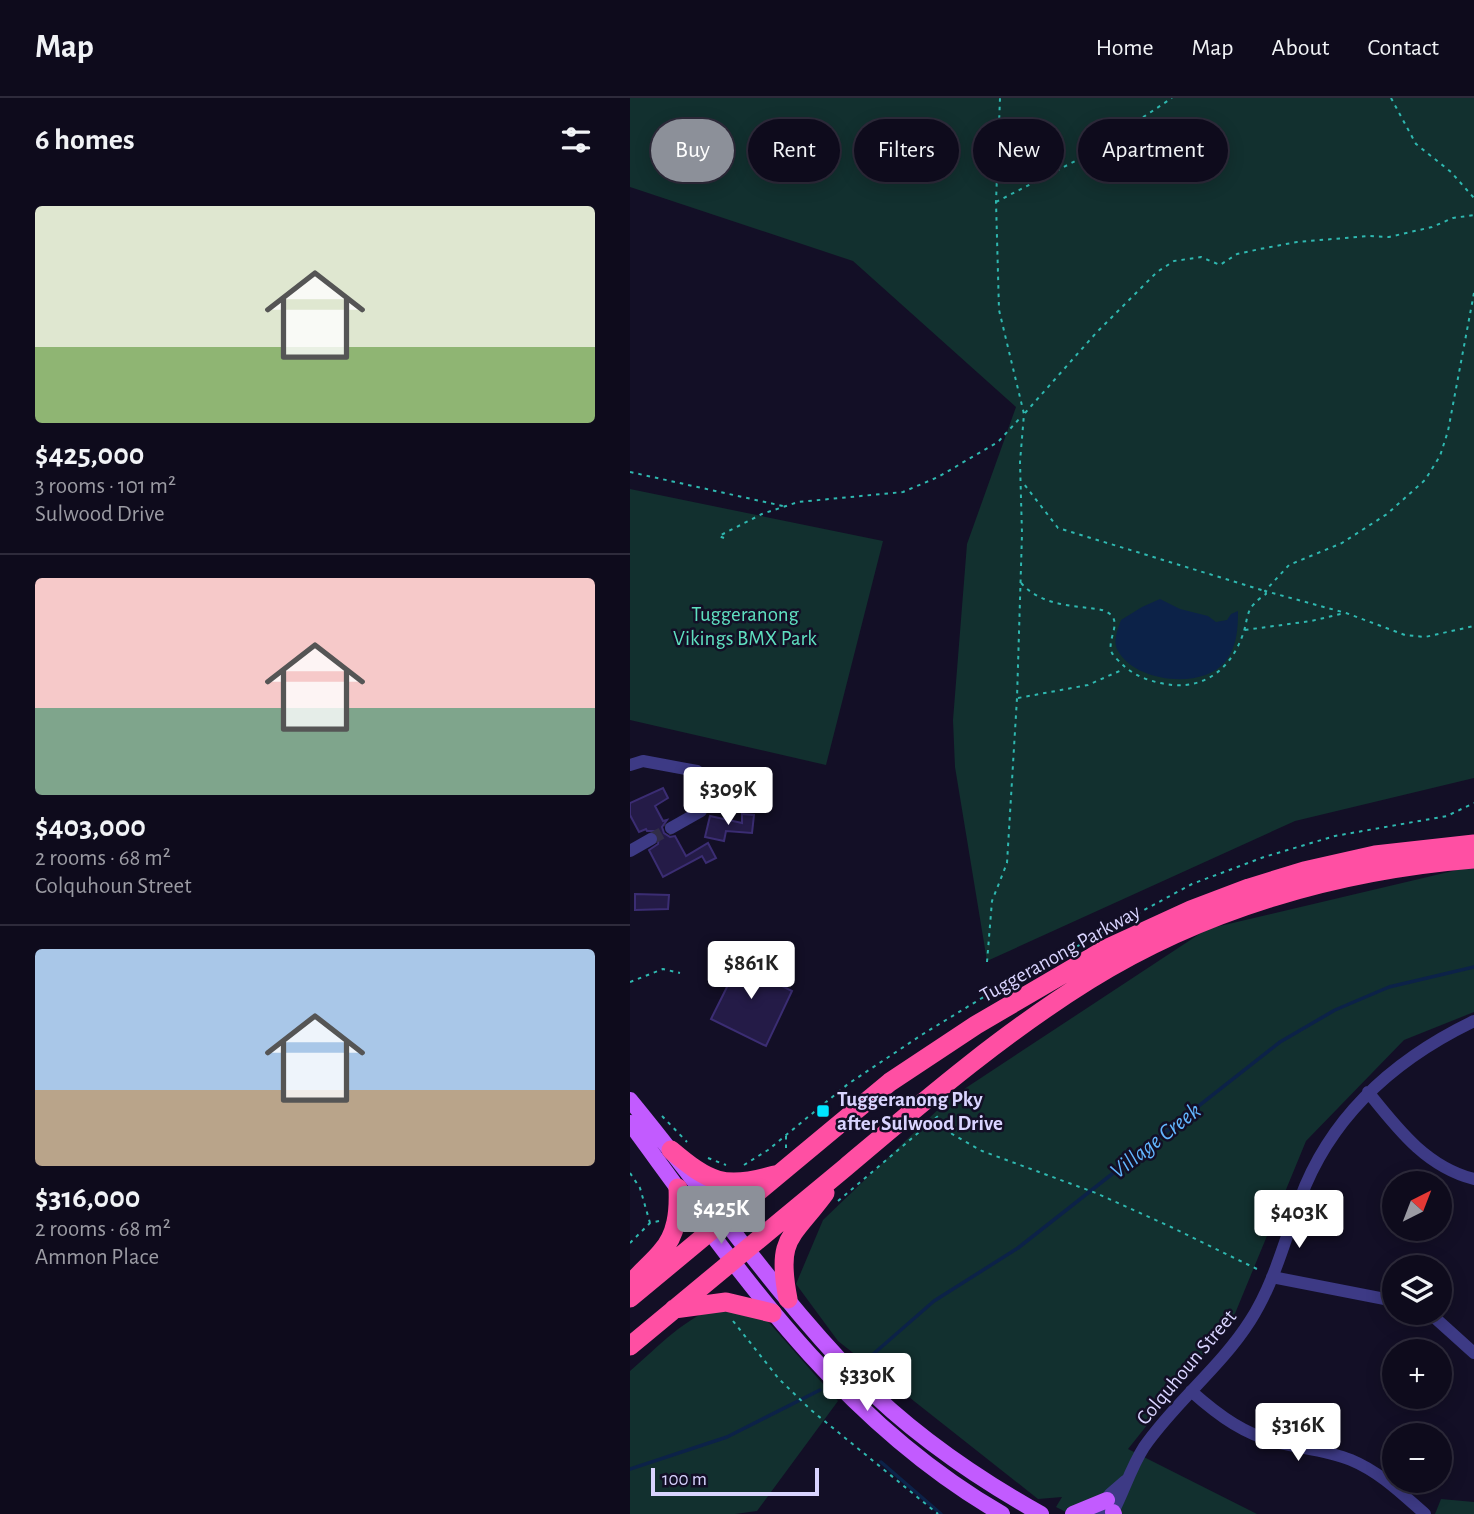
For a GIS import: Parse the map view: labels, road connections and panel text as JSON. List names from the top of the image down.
{
  "streets": {
    "highway": ["Tuggeranong Parkway"],
    "street": ["Colquhoun Street"]
  },
  "water": ["Village Creek"],
  "parks": ["Tuggeranong Vikings BMX Park"],
  "places": {
    "transit": ["Tuggeranong Pky after Sulwood Drive"]
  },
  "scale_bar": "100 m",
  "north": "top right",
  "page": {
    "header": "Map",
    "nav": [
      "Home",
      "Map",
      "About",
      "Contact"
    ],
    "heading": "6 homes",
    "chip": [
      "Buy",
      "Rent",
      "Filters",
      "New",
      "Apartment"
    ],
    "list": [
      {
        "name": "$425,000",
        "note": "3 rooms · 101 m² · Sulwood Drive"
      },
      {
        "name": "$403,000",
        "note": "2 rooms · 68 m² · Colquhoun Street"
      },
      {
        "name": "$316,000",
        "note": "2 rooms · 68 m² · Ammon Place"
      }
    ],
    "price": [
      "$309K",
      "$861K",
      "$425K",
      "$403K",
      "$330K",
      "$316K"
    ],
    "map_buttons": ["+", "−"],
    "scale": "100 m"
  }
}
